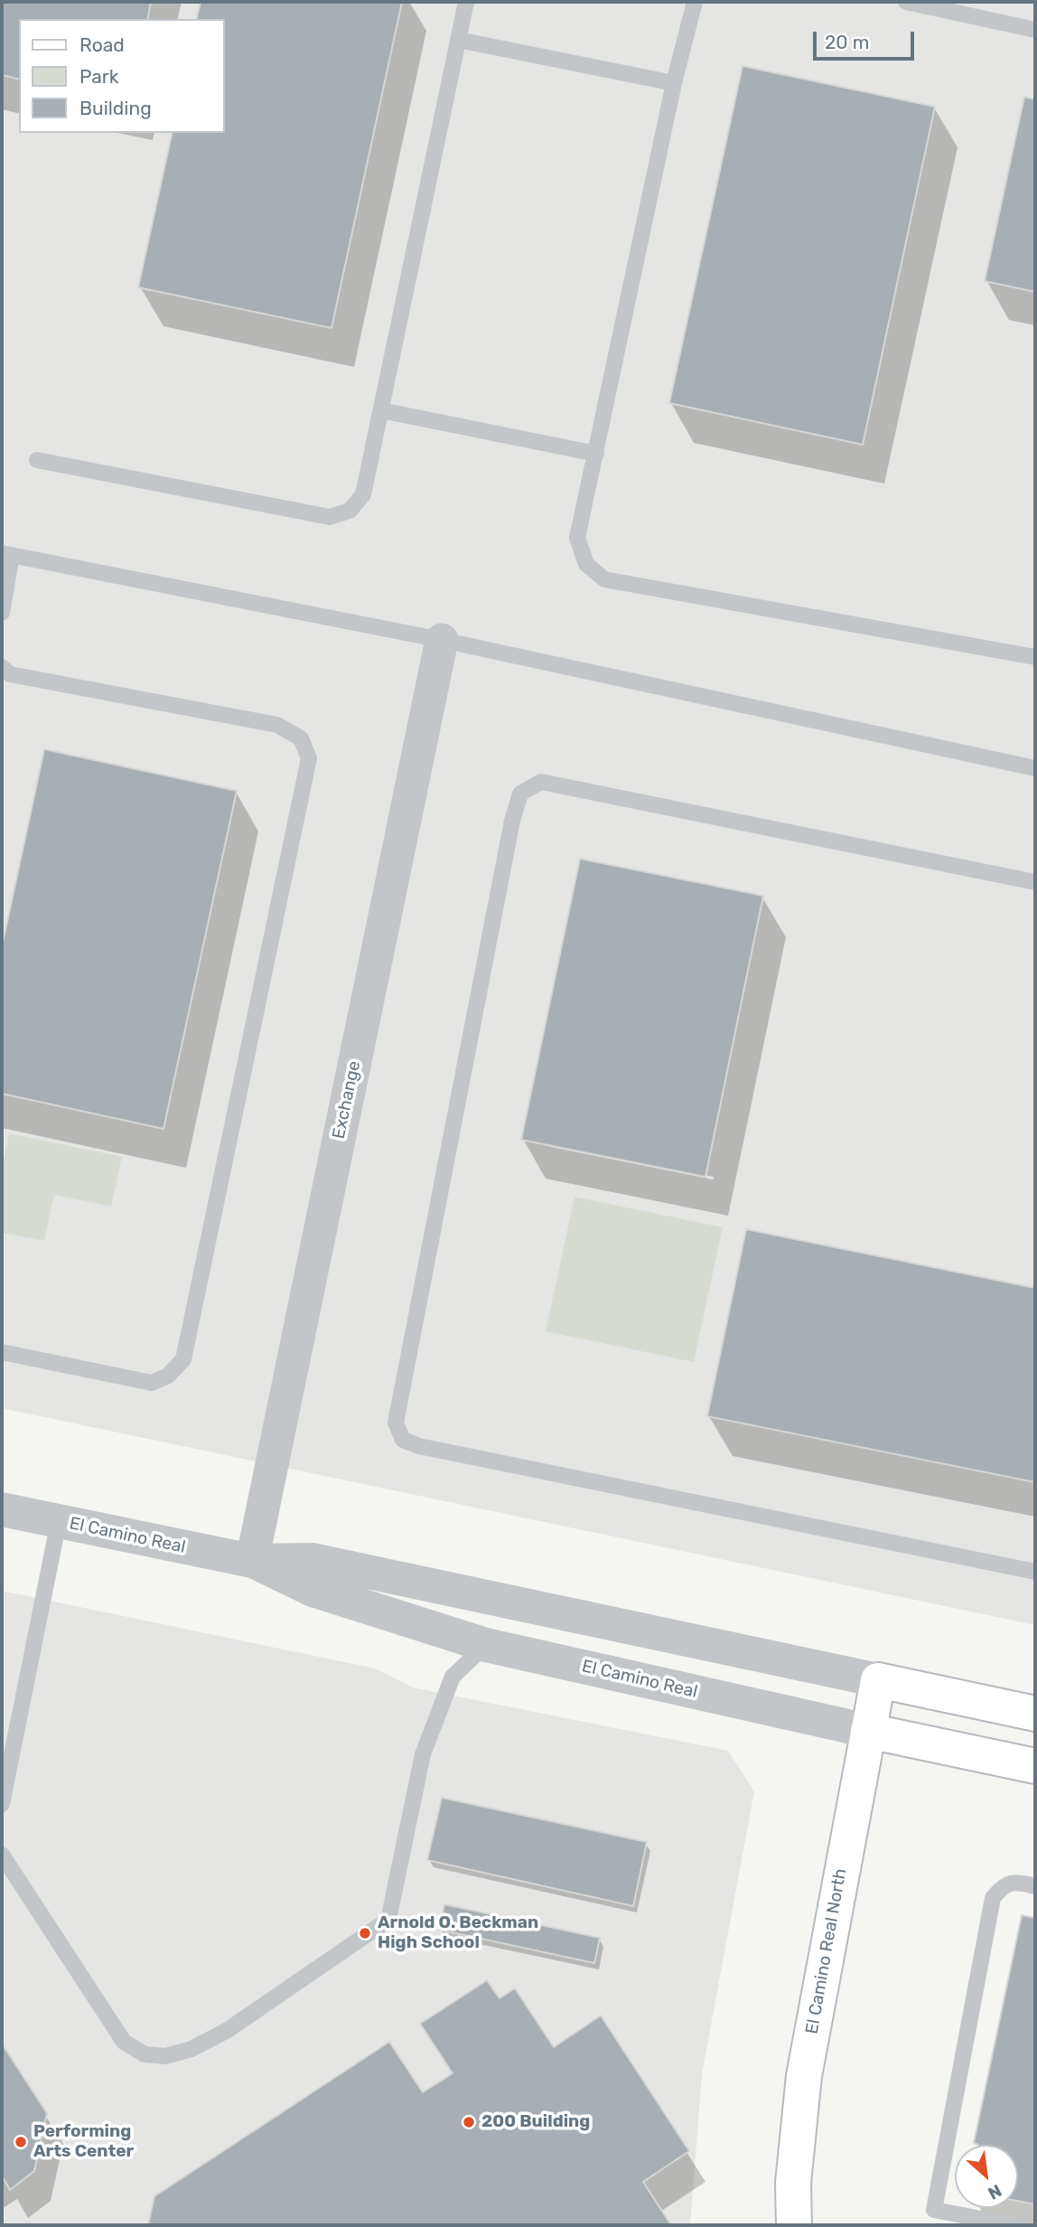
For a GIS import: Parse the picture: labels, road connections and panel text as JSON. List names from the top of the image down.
{
  "streets": {
    "main road": ["El Camino Real", "El Camino Real North"],
    "street": ["Exchange"]
  },
  "crossings": [
    ["Exchange", "El Camino Real"],
    ["El Camino Real", "El Camino Real North"]
  ],
  "places": ["Arnold O. Beckman High School", "200 Building", "Performing Arts Center"],
  "legend": ["Road", "Park", "Building"],
  "scale_bar": "20 m",
  "north": "bottom right"
}
